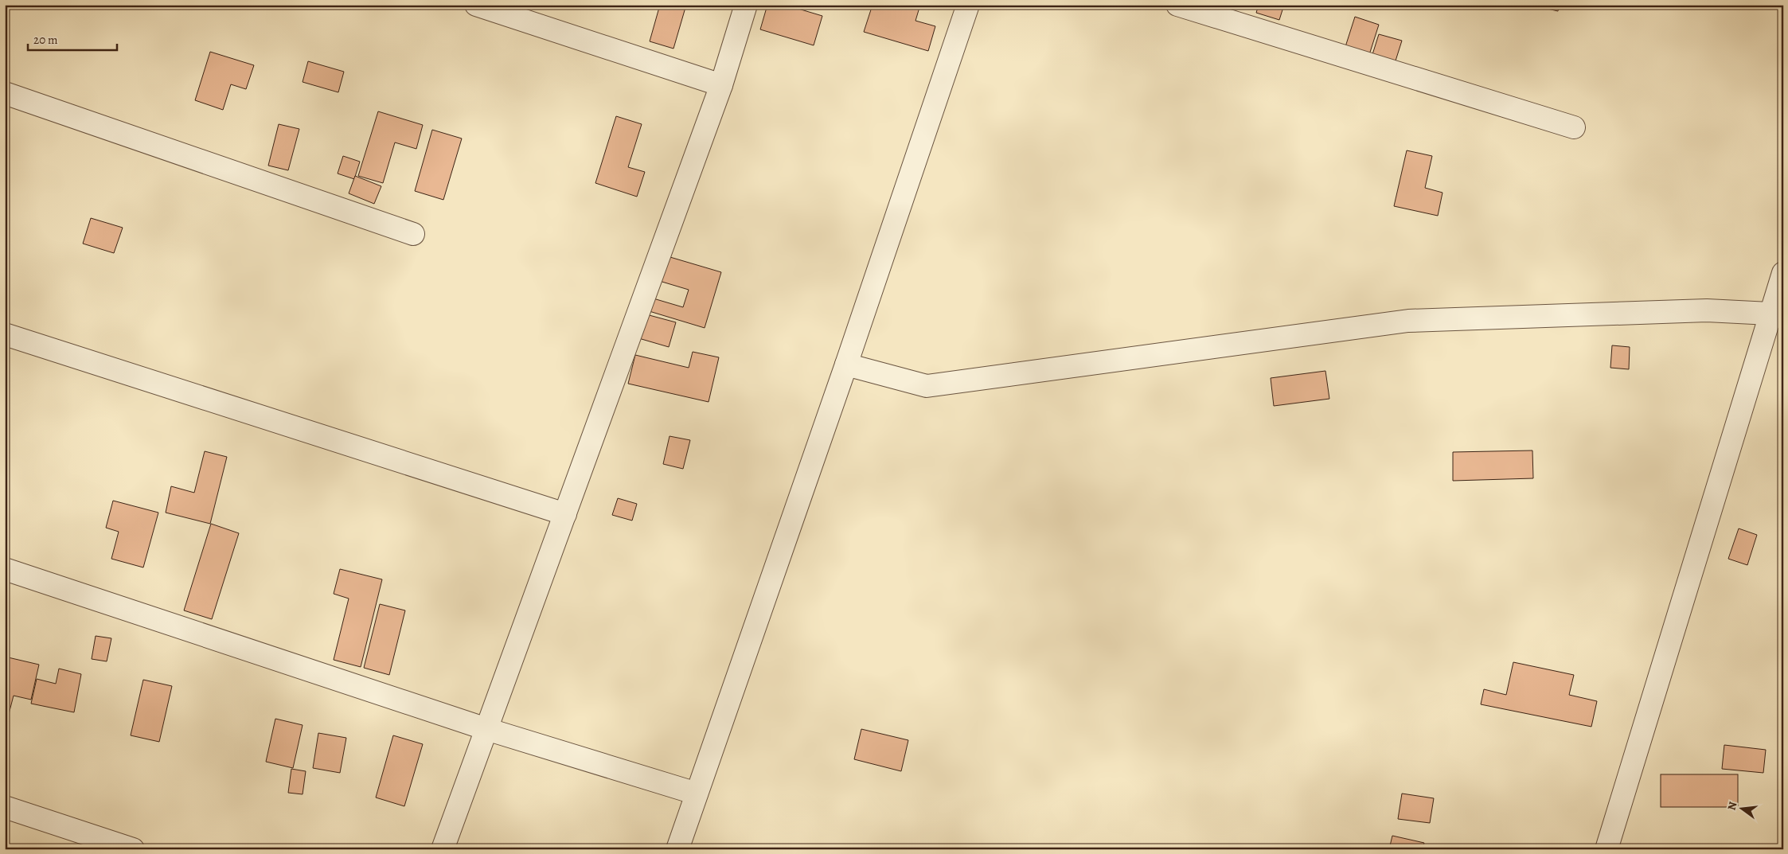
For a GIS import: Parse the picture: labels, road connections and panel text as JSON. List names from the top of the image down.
{
  "scale_bar": "20 m",
  "north": "left"
}
